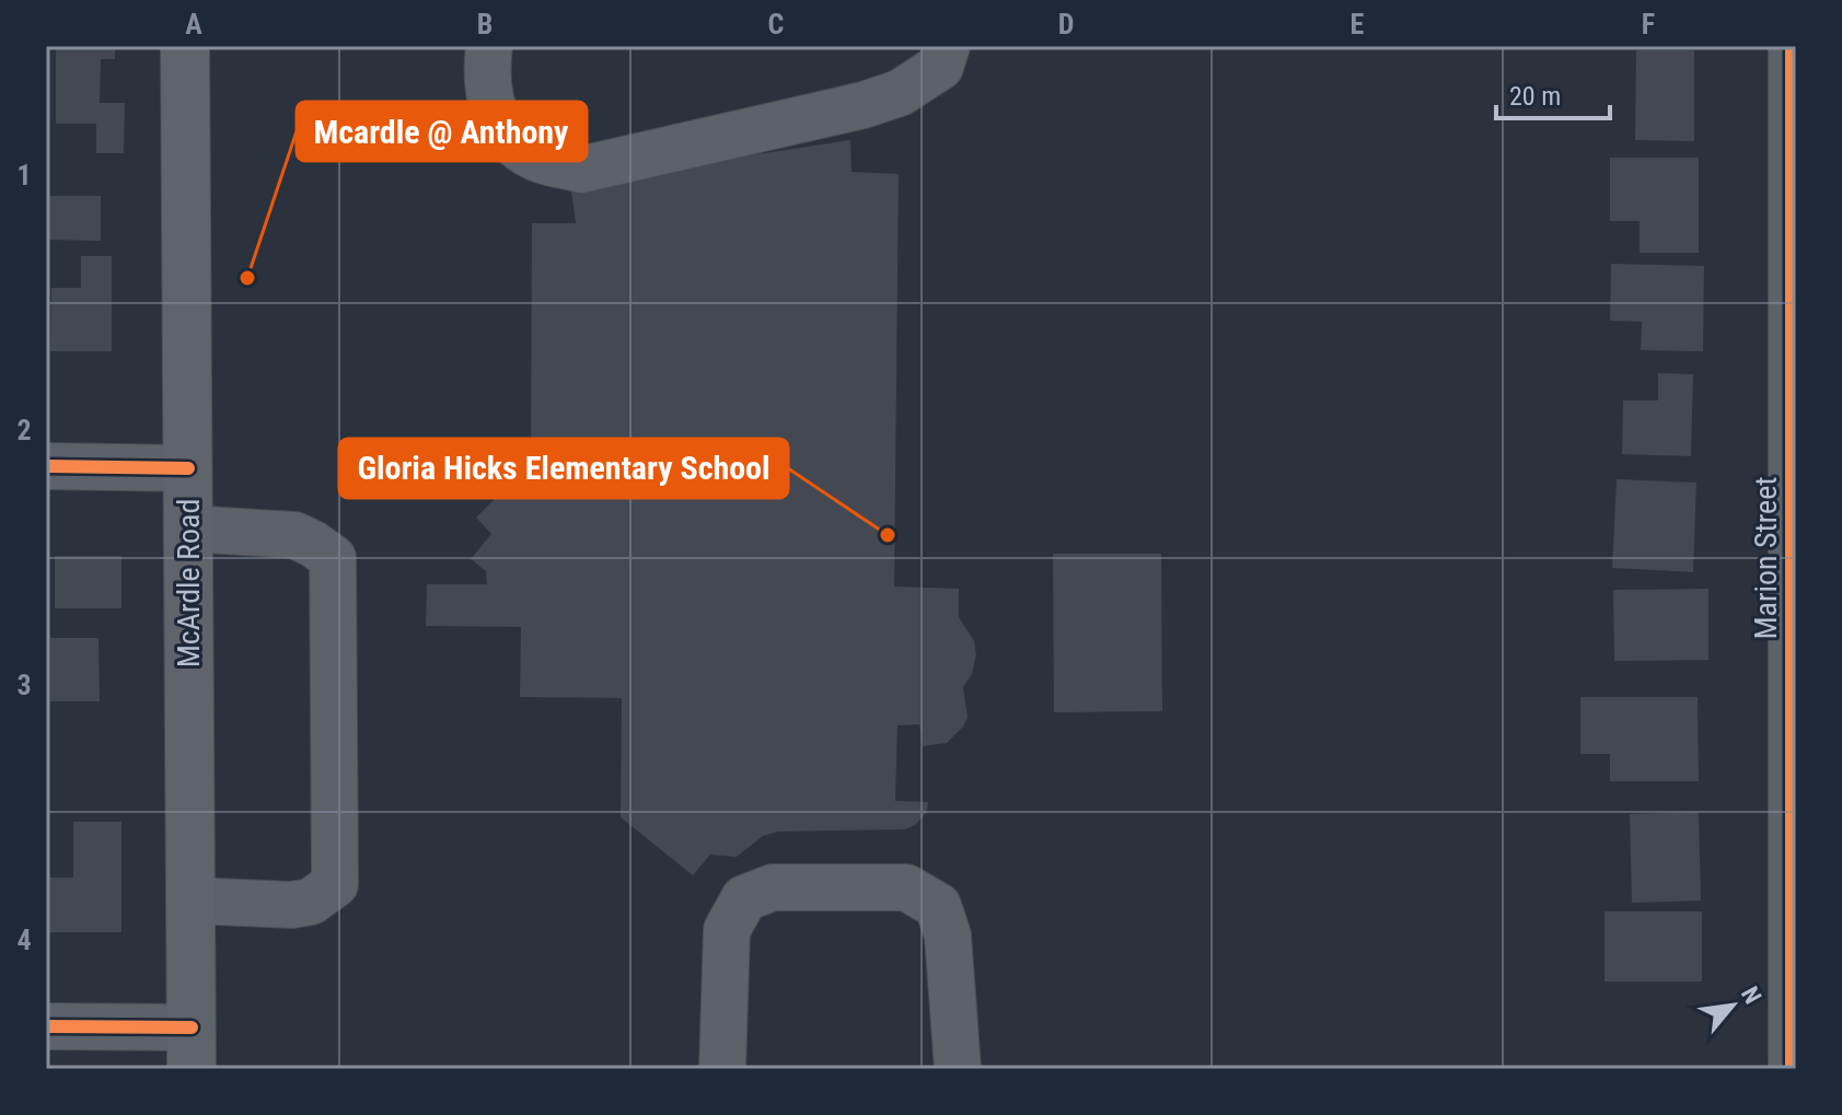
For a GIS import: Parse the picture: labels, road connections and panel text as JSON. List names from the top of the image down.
{
  "streets": {
    "main road": ["McArdle Road"],
    "street": ["Marion Street"]
  },
  "places": ["Mcardle @ Anthony", "Gloria Hicks Elementary School"],
  "scale_bar": "20 m",
  "north": "top right",
  "grid": {
    "columns": [
      "A",
      "B",
      "C",
      "D",
      "E",
      "F"
    ],
    "rows": [
      "1",
      "2",
      "3",
      "4"
    ]
  }
}
